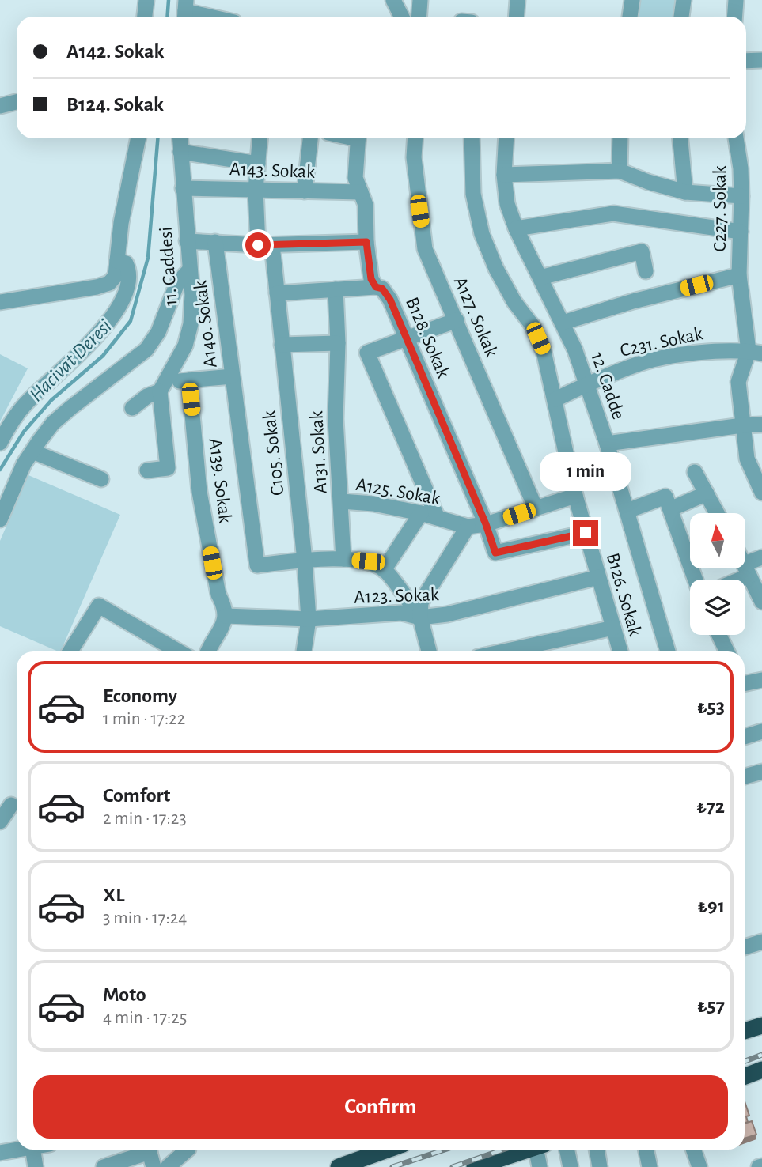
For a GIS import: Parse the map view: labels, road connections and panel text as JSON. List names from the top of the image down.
{
  "streets": {
    "street": [
      "A143. Sokak",
      "C227. Sokak",
      "11. Caddesi",
      "A127. Sokak",
      "A140. Sokak",
      "B128. Sokak",
      "C231. Sokak",
      "12. Cadde",
      "A131. Sokak",
      "C105. Sokak",
      "A139. Sokak",
      "A125. Sokak",
      "B126. Sokak",
      "A123. Sokak"
    ]
  },
  "crossings": [
    ["A143. Sokak", "11. Caddesi"],
    ["A143. Sokak", "B128. Sokak"],
    ["A143. Sokak", "C105. Sokak"],
    ["C227. Sokak", "C231. Sokak"],
    ["A127. Sokak", "A125. Sokak"],
    ["A140. Sokak", "C105. Sokak"],
    ["B128. Sokak", "A125. Sokak"],
    ["B128. Sokak", "B126. Sokak"],
    ["C231. Sokak", "12. Cadde"],
    ["C231. Sokak", "B126. Sokak"],
    ["A131. Sokak", "A125. Sokak"],
    ["C105. Sokak", "A123. Sokak"],
    ["A139. Sokak", "A123. Sokak"],
    ["A125. Sokak", "B126. Sokak"],
    ["B126. Sokak", "A123. Sokak"]
  ],
  "water": ["Hacivat Deresi"],
  "north": "top",
  "page": {
    "banner": ["A142. Sokak", "B124. Sokak"],
    "bubble": "1 min",
    "list": [
      {
        "name": "Economy",
        "note": "1 min · 17:22",
        "value": "₺53"
      },
      {
        "name": "Comfort",
        "note": "2 min · 17:23",
        "value": "₺72"
      },
      {
        "name": "XL",
        "note": "3 min · 17:24",
        "value": "₺91"
      },
      {
        "name": "Moto",
        "note": "4 min · 17:25",
        "value": "₺57"
      }
    ],
    "buttons": "Confirm"
  }
}
